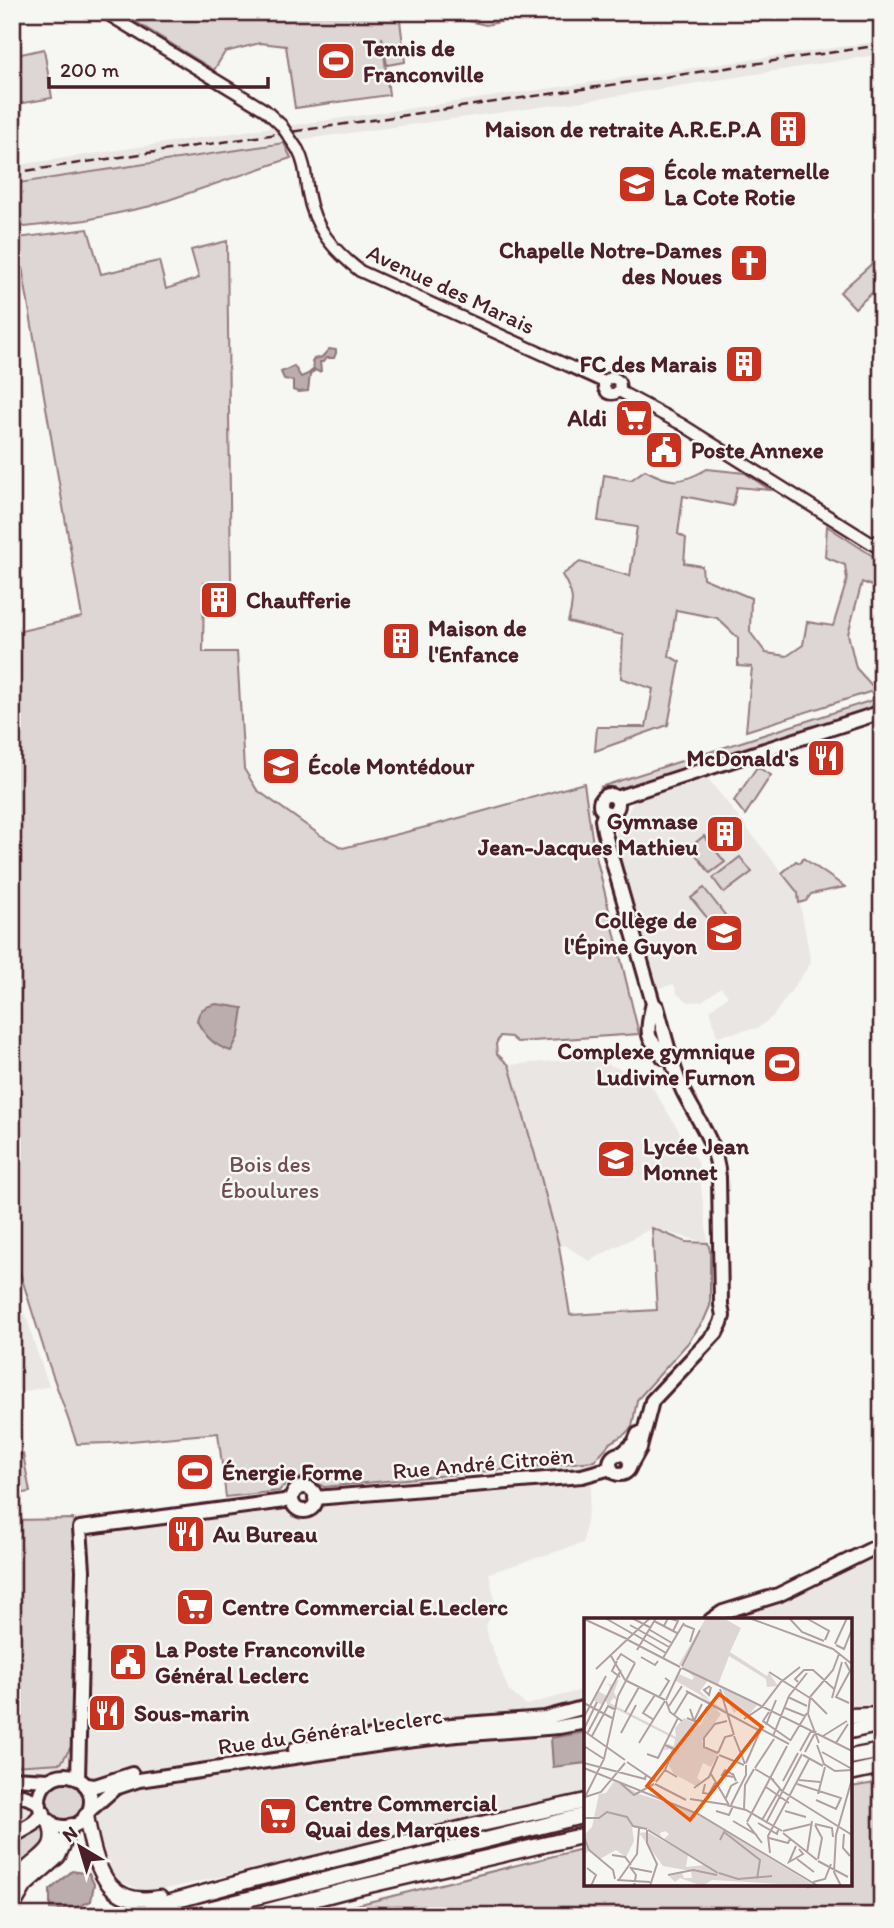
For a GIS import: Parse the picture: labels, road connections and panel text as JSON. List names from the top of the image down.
{
  "streets": {
    "main road": ["Rue André Citroën", "Rue du Général Leclerc"],
    "street": ["Avenue des Marais"]
  },
  "parks": ["Bois des Éboulures"],
  "places": {
    "sports": ["Tennis de Franconville", "Complexe gymnique Ludivine Furnon", "Énergie Forme"],
    "building": [
      "Maison de retraite A.R.E.P.A",
      "FC des Marais",
      "Chaufferie",
      "Maison de l'Enfance",
      "Gymnase Jean-Jacques Mathieu"
    ],
    "school or university": [
      "École maternelle La Cote Rotie",
      "École Montédour",
      "Collège de l'Épine Guyon",
      "Lycée Jean Monnet"
    ],
    "church": ["Chapelle Notre-Dames des Noues"],
    "supermarket": ["Aldi", "Centre Commercial E.Leclerc", "Centre Commercial Quai des Marques"],
    "public building": ["Poste Annexe", "La Poste Franconville Général Leclerc"],
    "restaurant": ["McDonald's", "Au Bureau", "Sous-marin"]
  },
  "scale_bar": "200 m",
  "north": "top left"
}
